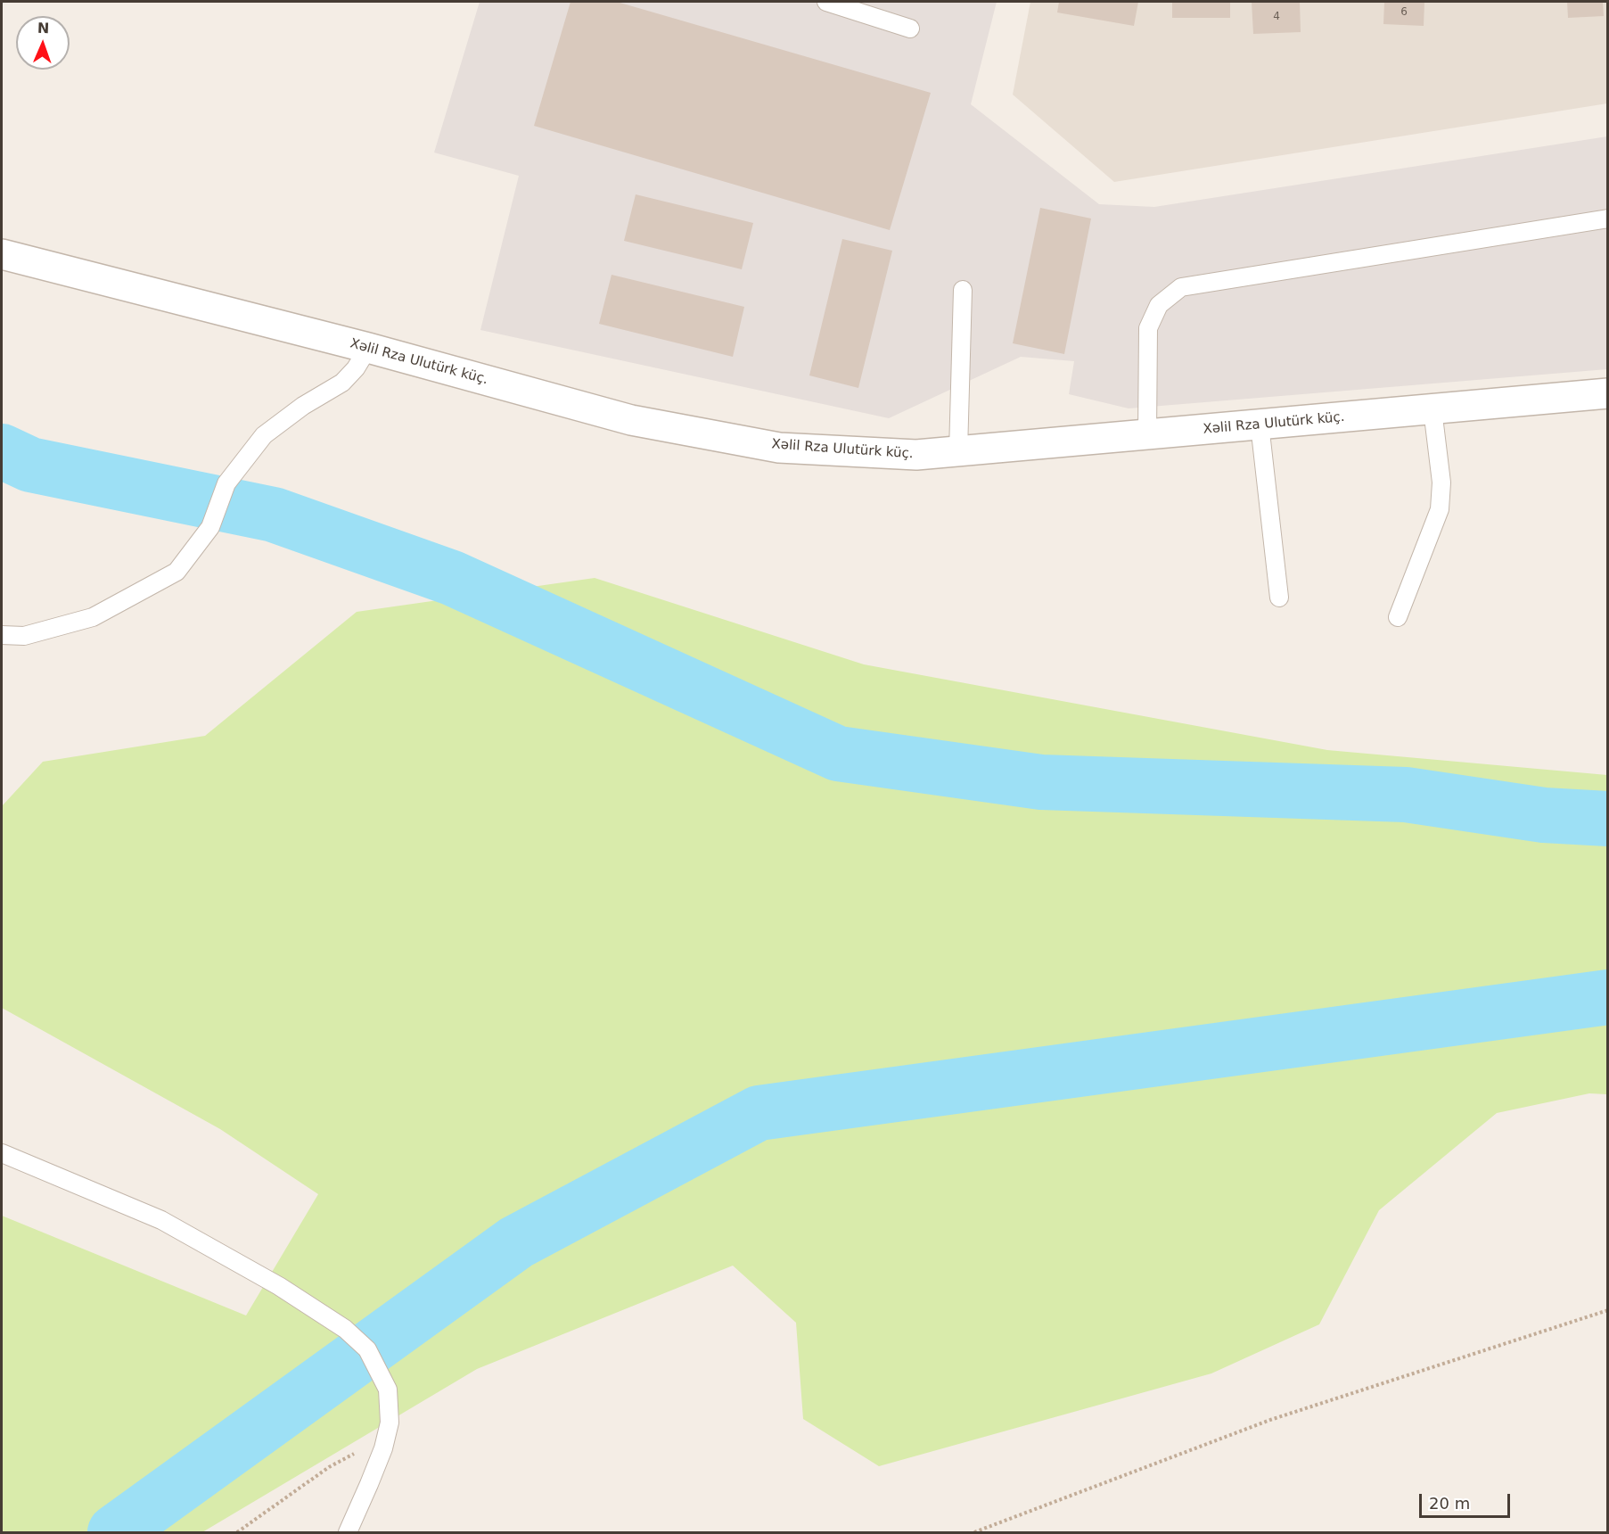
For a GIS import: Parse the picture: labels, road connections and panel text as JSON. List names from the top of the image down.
{
  "streets": {
    "street": ["Xəlil Rza Ulutürk küç."]
  },
  "house_numbers": ["6", "4"],
  "scale_bar": "20 m",
  "north": "top"
}
